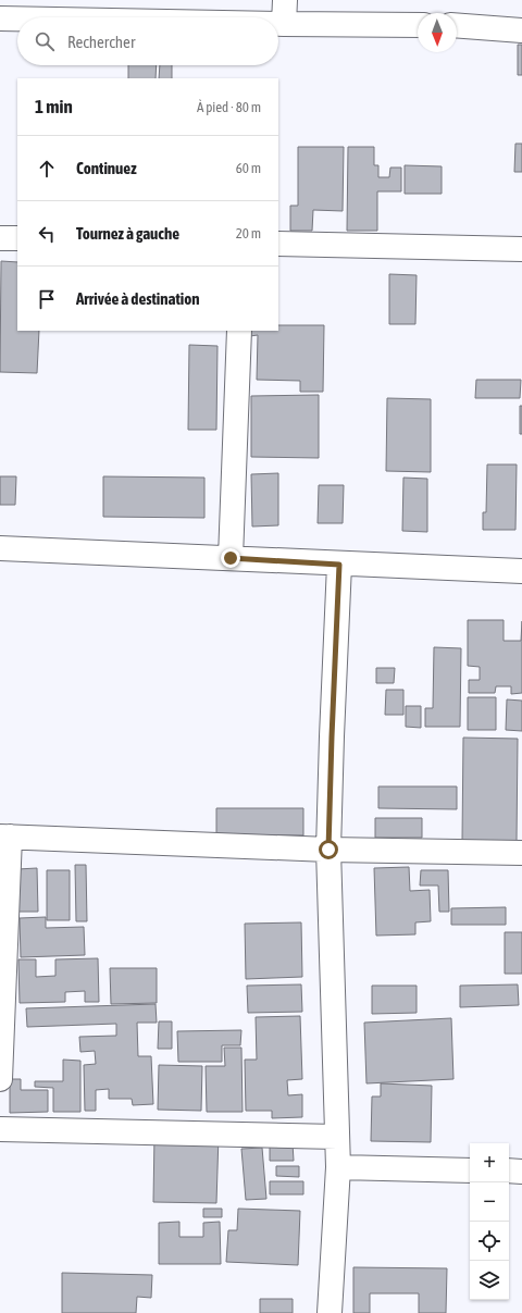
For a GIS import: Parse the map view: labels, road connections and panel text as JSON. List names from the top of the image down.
{
  "north": "bottom",
  "page": {
    "search": "Rechercher",
    "heading": ["1 min", "À pied · 80 m"],
    "list": [
      ["Continuez", "60 m"],
      ["Tournez à gauche", "20 m"],
      "Arrivée à destination"
    ],
    "map_buttons": ["+", "−"]
  }
}
